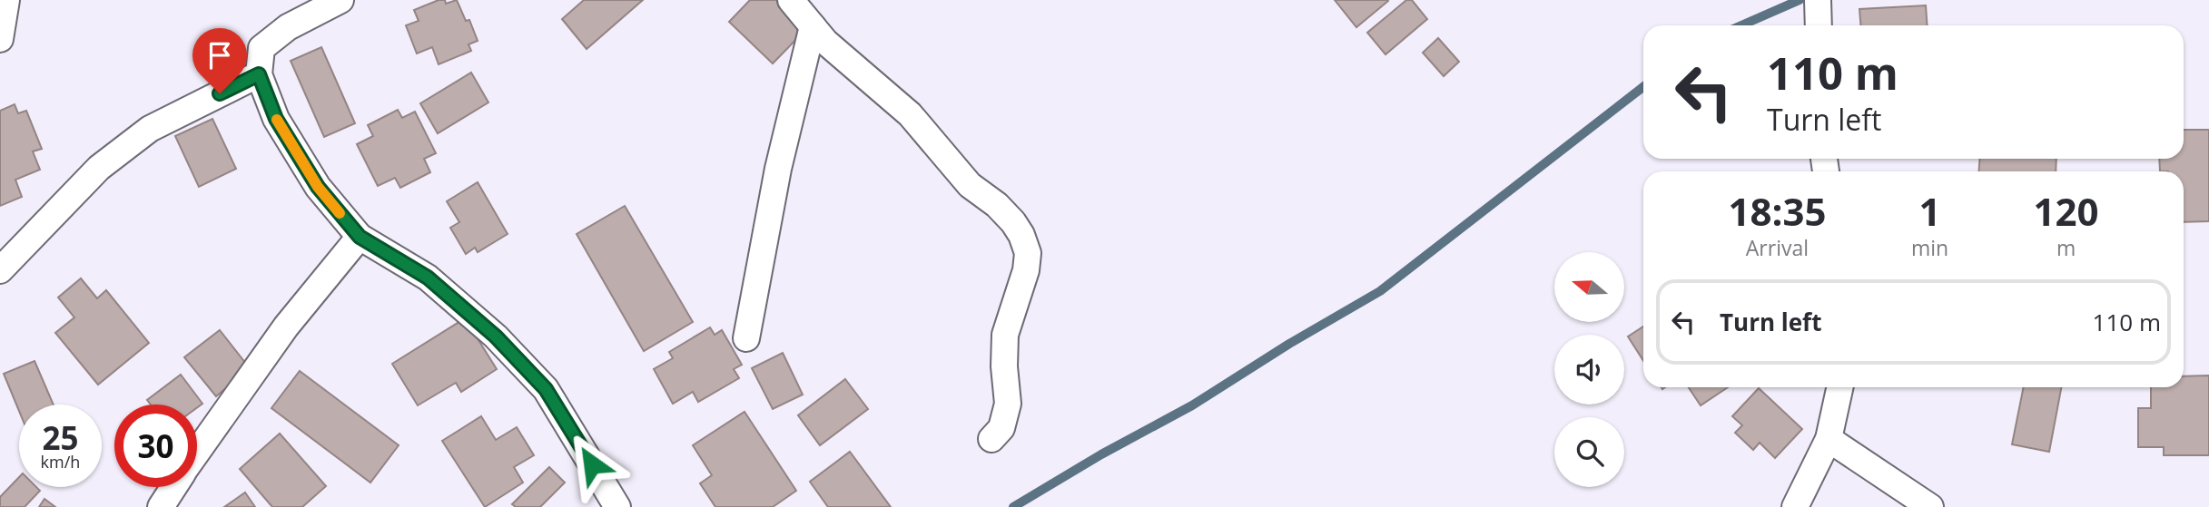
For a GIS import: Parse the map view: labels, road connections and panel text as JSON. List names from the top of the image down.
{
  "north": "left",
  "page": {
    "turn": ["110 m", "Turn left"],
    "eta": [
      "18:35",
      "Arrival",
      "1",
      "min",
      "120",
      "m"
    ],
    "list": [
      {
        "name": "Turn left",
        "value": "110 m"
      }
    ],
    "speed": "25 km/h",
    "limit": "30"
  }
}
